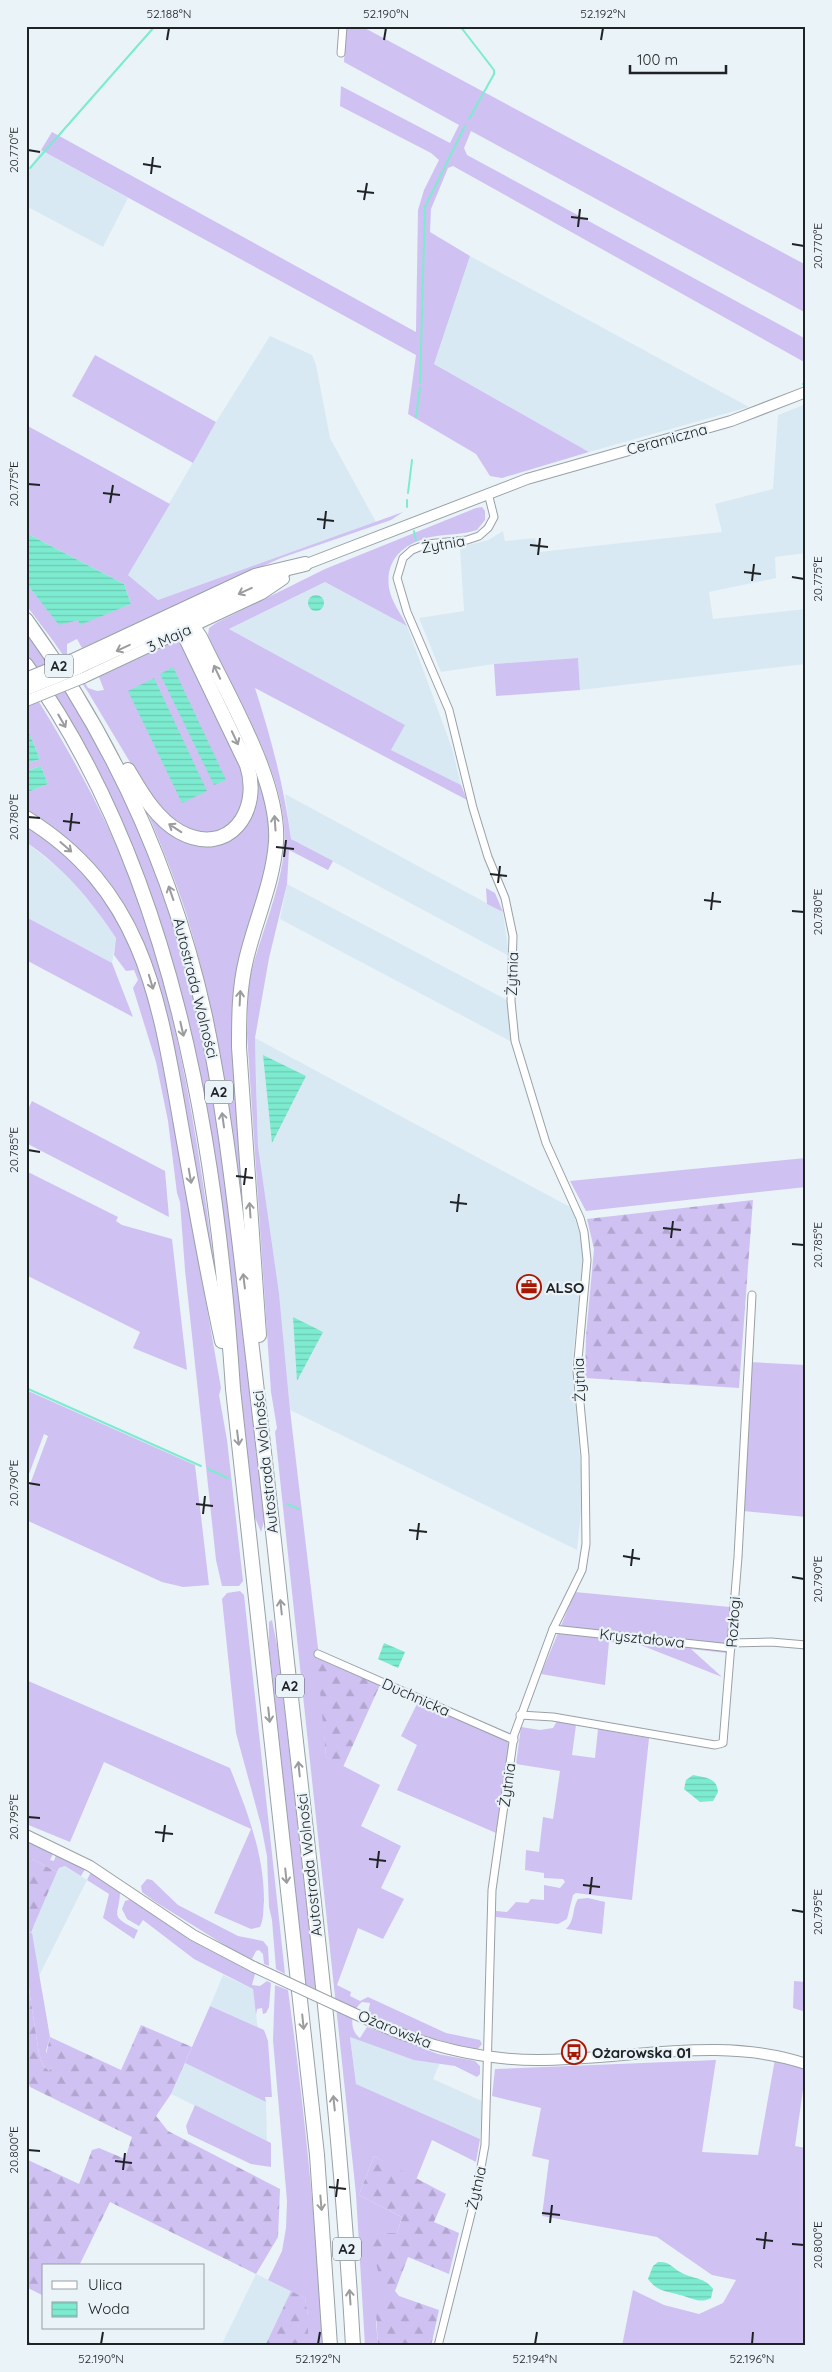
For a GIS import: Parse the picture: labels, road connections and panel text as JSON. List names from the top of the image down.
{
  "streets": {
    "highway": ["A2", "Autostrada Wolności"],
    "main road": ["Ceramiczna", "3 Maja", "Ożarowska"],
    "street": [
      "Żytnia",
      "Rozłogi",
      "Kryształowa",
      "Duchnicka"
    ]
  },
  "crossings": [
    ["Ceramiczna", "3 Maja"],
    ["Żytnia", "3 Maja"],
    ["Żytnia", "Rozłogi"],
    ["Żytnia", "Kryształowa"],
    ["Żytnia", "Duchnicka"],
    ["Żytnia", "Ożarowska"],
    ["Rozłogi", "Kryształowa"]
  ],
  "places": {
    "office": ["ALSO"],
    "bus stop": ["Ożarowska 01"]
  },
  "legend": ["Ulica", "Woda"],
  "scale_bar": "100 m",
  "coordinates": [
    "52.188°N",
    "52.190°N",
    "52.192°N",
    "20.770°E",
    "20.775°E",
    "20.780°E",
    "20.785°E",
    "20.790°E",
    "20.795°E",
    "20.800°E",
    "52.194°N",
    "52.196°N"
  ]
}
